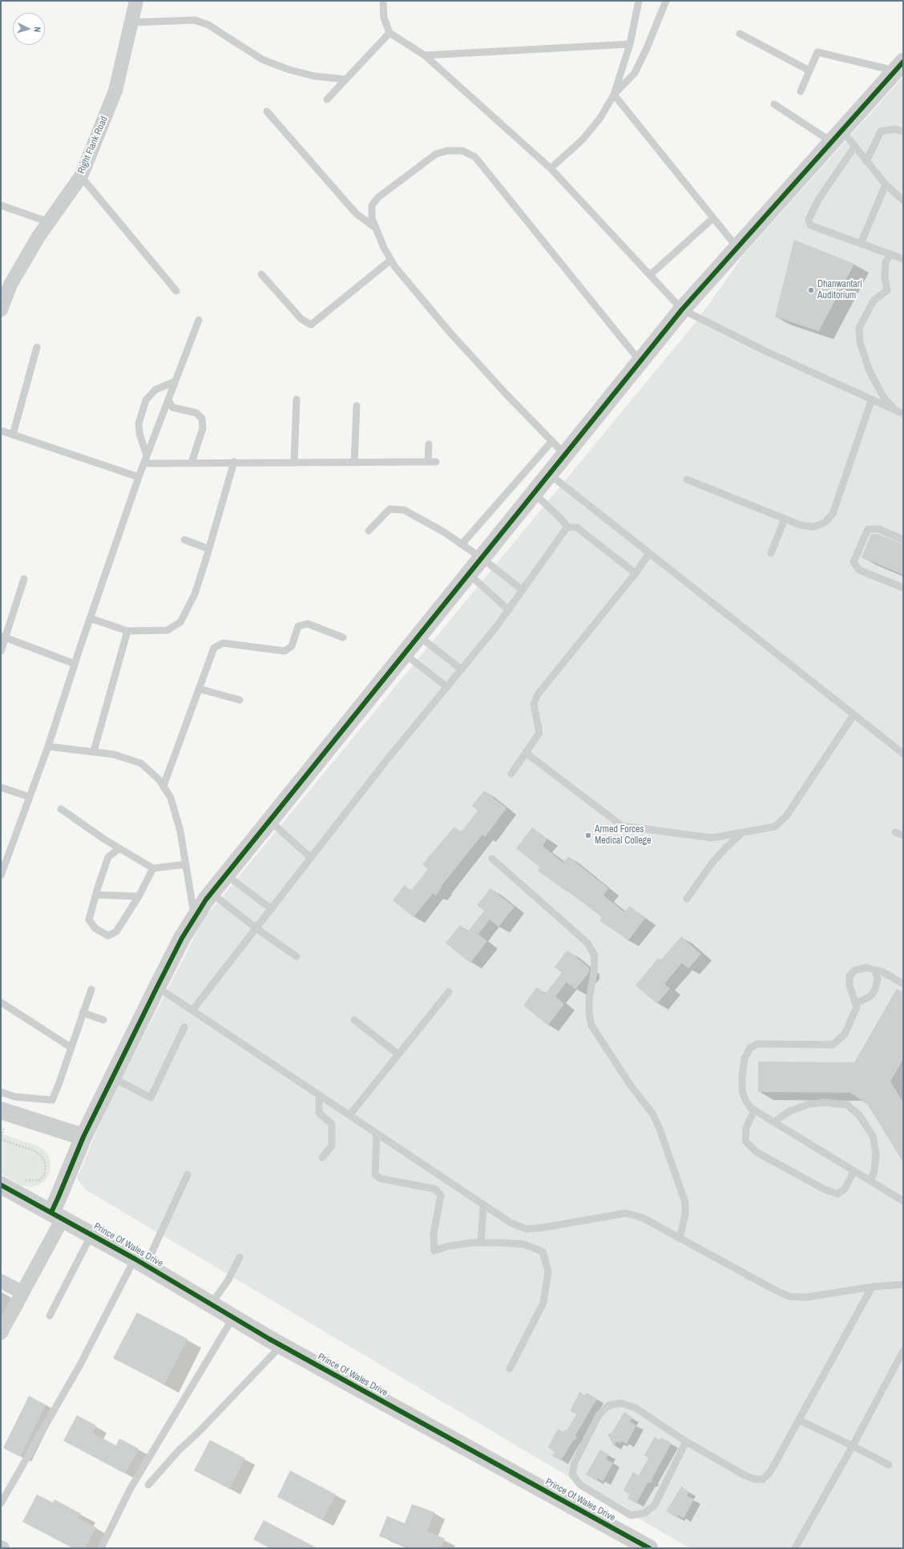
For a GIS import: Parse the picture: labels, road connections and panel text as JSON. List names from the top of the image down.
{
  "streets": {
    "street": ["Right Flank Road", "Prince Of Wales Drive"]
  },
  "places": ["Dhanwantari Auditorium", "Armed Forces Medical College"],
  "north": "right"
}
